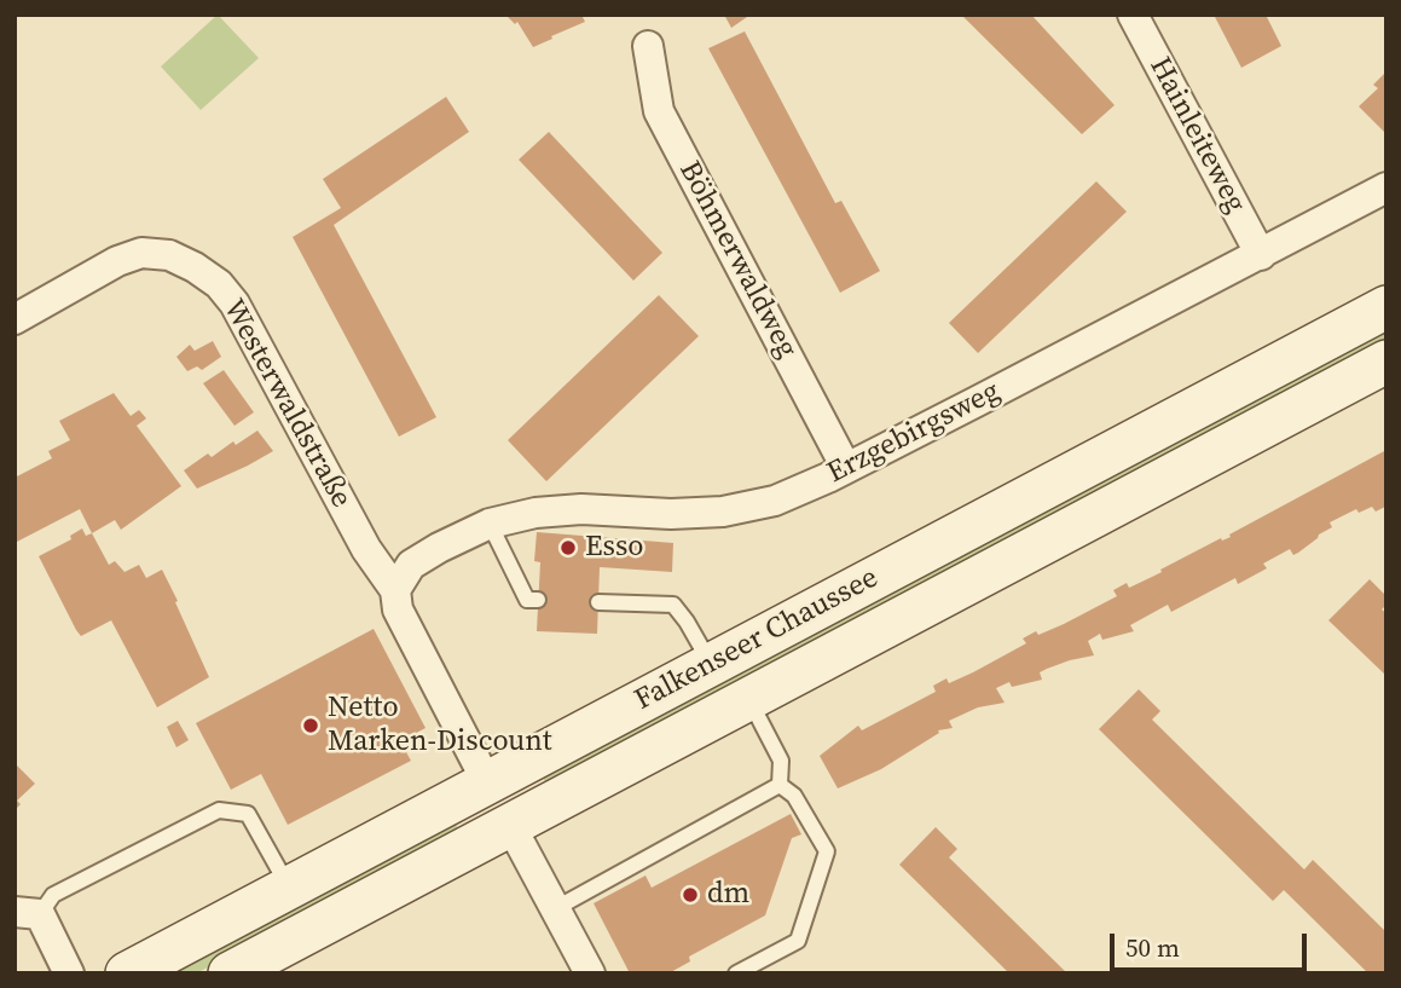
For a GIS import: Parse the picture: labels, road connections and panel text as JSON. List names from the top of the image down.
{
  "streets": {
    "main road": ["Falkenseer Chaussee"],
    "street": [
      "Hainleiteweg",
      "Böhmerwaldweg",
      "Westerwaldstraße",
      "Erzgebirgsweg"
    ]
  },
  "crossings": [
    ["Hainleiteweg", "Erzgebirgsweg"],
    ["Böhmerwaldweg", "Erzgebirgsweg"],
    ["Westerwaldstraße", "Erzgebirgsweg"],
    ["Westerwaldstraße", "Falkenseer Chaussee"]
  ],
  "places": ["Esso", "Netto Marken-Discount", "dm"],
  "scale_bar": "50 m"
}
